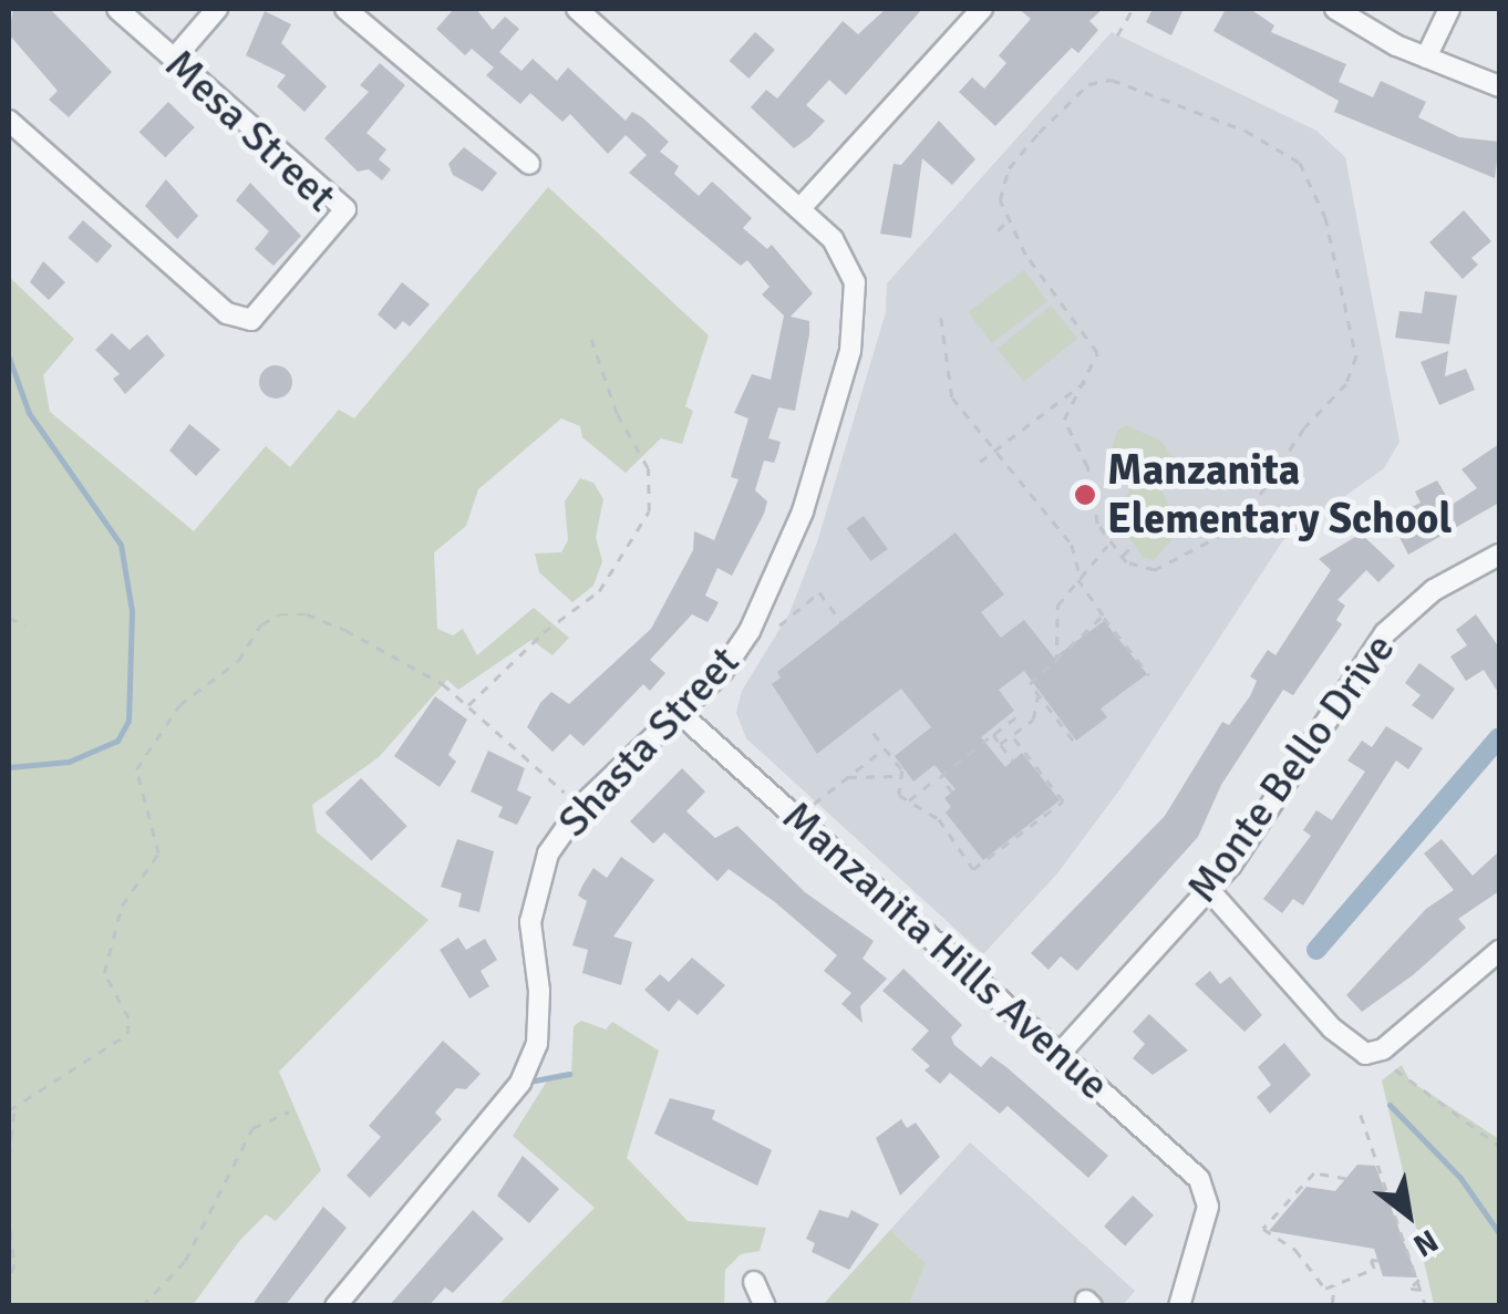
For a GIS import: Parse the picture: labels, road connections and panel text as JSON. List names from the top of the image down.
{
  "streets": {
    "street": [
      "Mesa Street",
      "Shasta Street",
      "Monte Bello Drive",
      "Manzanita Hills Avenue"
    ]
  },
  "crossings": [
    ["Shasta Street", "Manzanita Hills Avenue"],
    ["Monte Bello Drive", "Manzanita Hills Avenue"]
  ],
  "places": ["Manzanita Elementary School"],
  "north": "bottom right"
}
